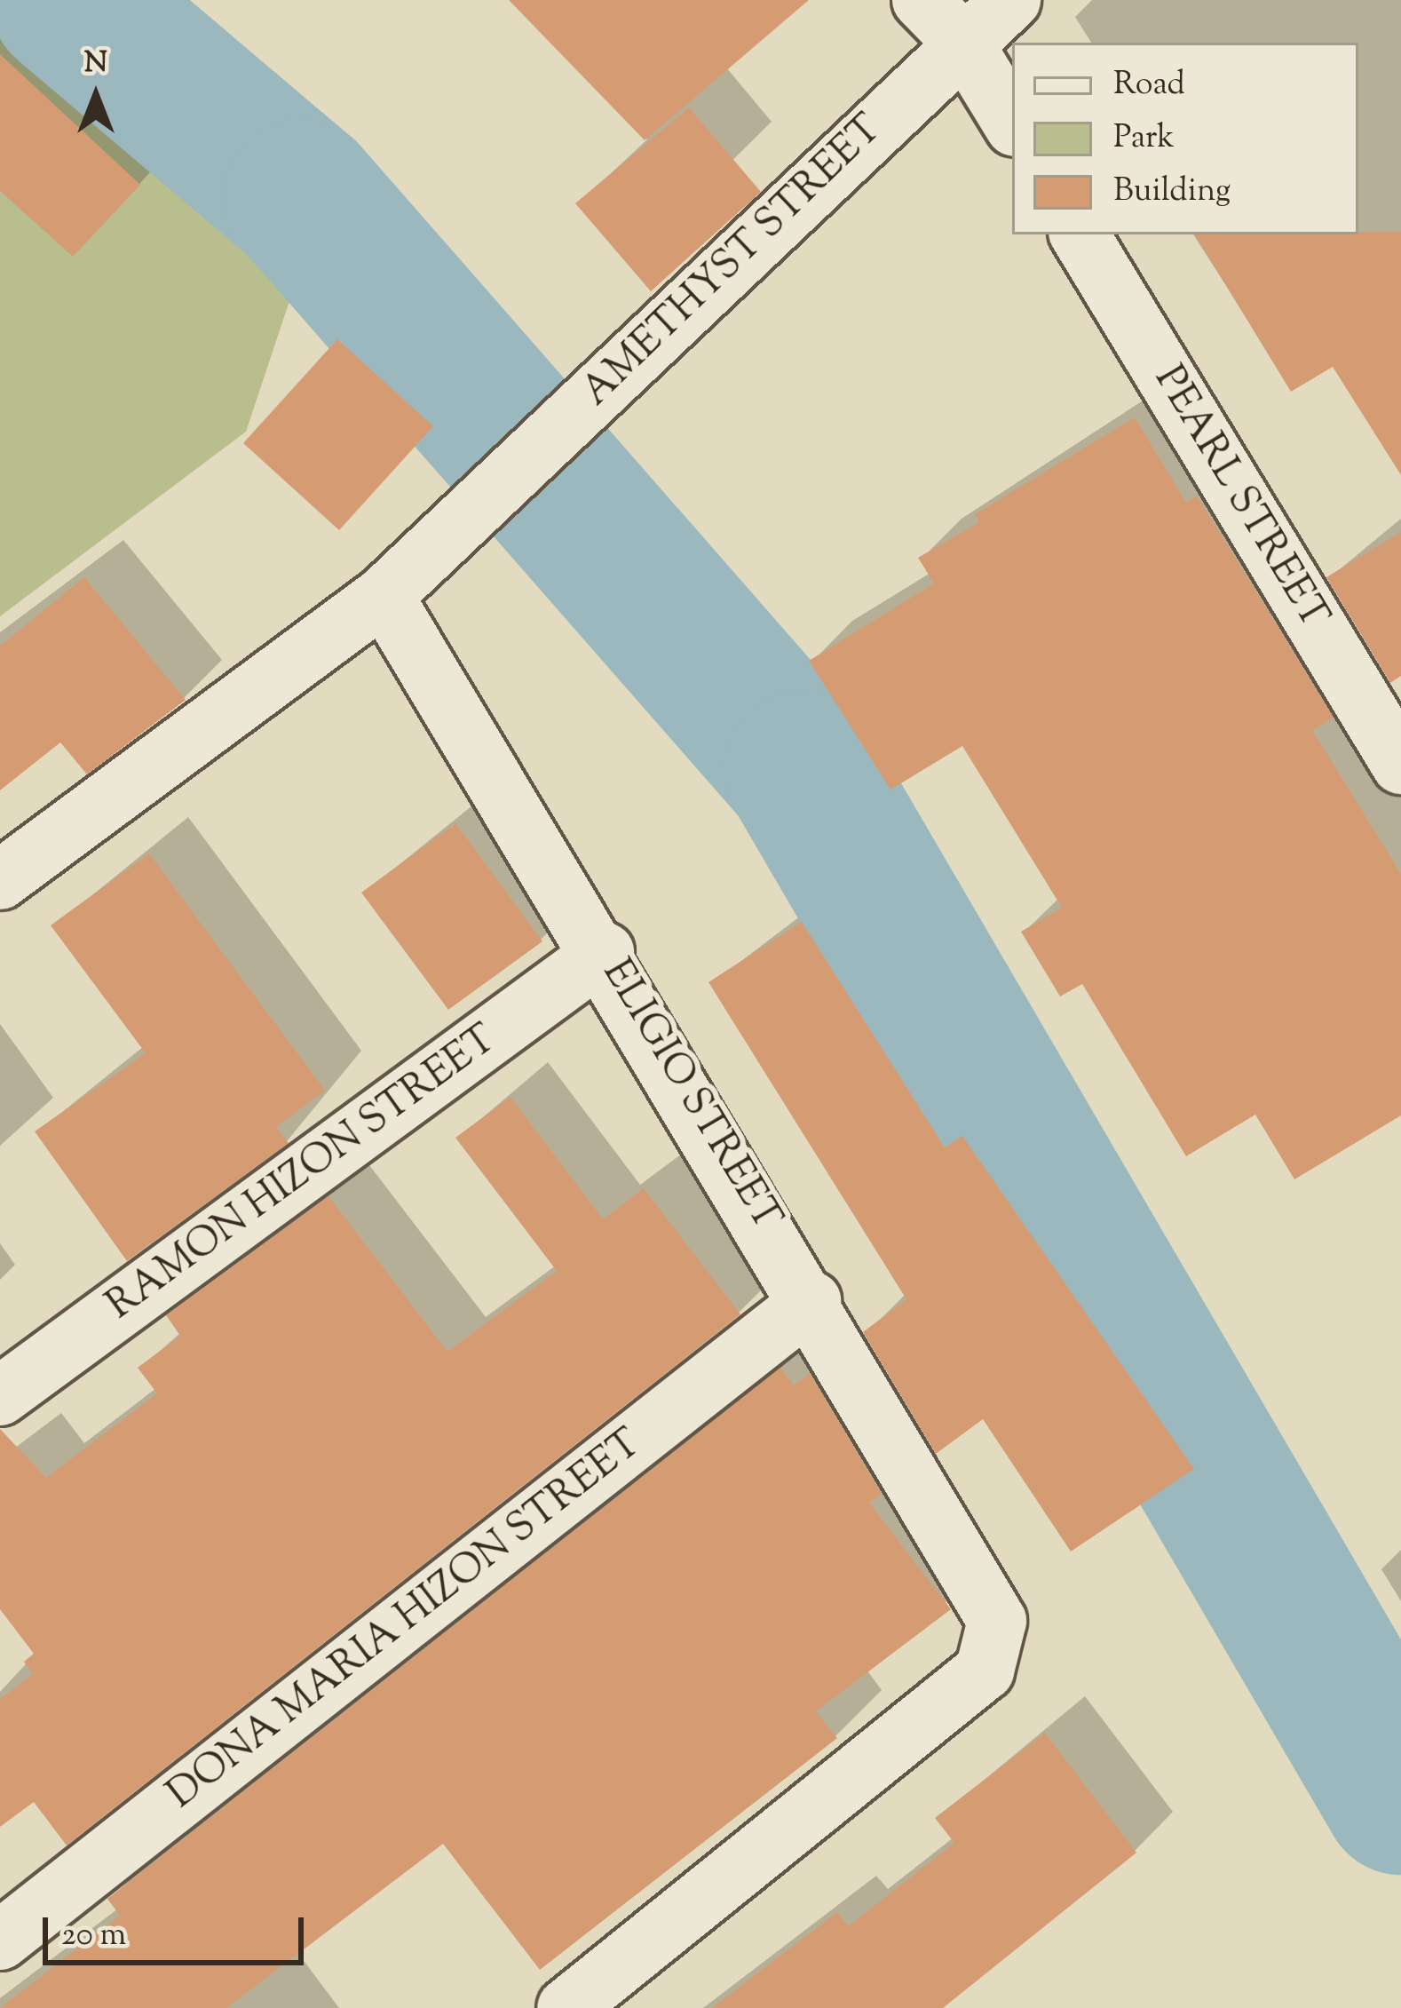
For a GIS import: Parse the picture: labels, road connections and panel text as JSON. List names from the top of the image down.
{
  "streets": {
    "street": [
      "AMETHYST STREET",
      "PEARL STREET",
      "ELIGIO STREET",
      "RAMON HIZON STREET",
      "DONA MARIA HIZON STREET"
    ]
  },
  "crossings": [
    ["AMETHYST STREET", "ELIGIO STREET"],
    ["ELIGIO STREET", "RAMON HIZON STREET"],
    ["ELIGIO STREET", "DONA MARIA HIZON STREET"]
  ],
  "legend": ["Road", "Park", "Building"],
  "scale_bar": "20 m",
  "north": "top"
}
